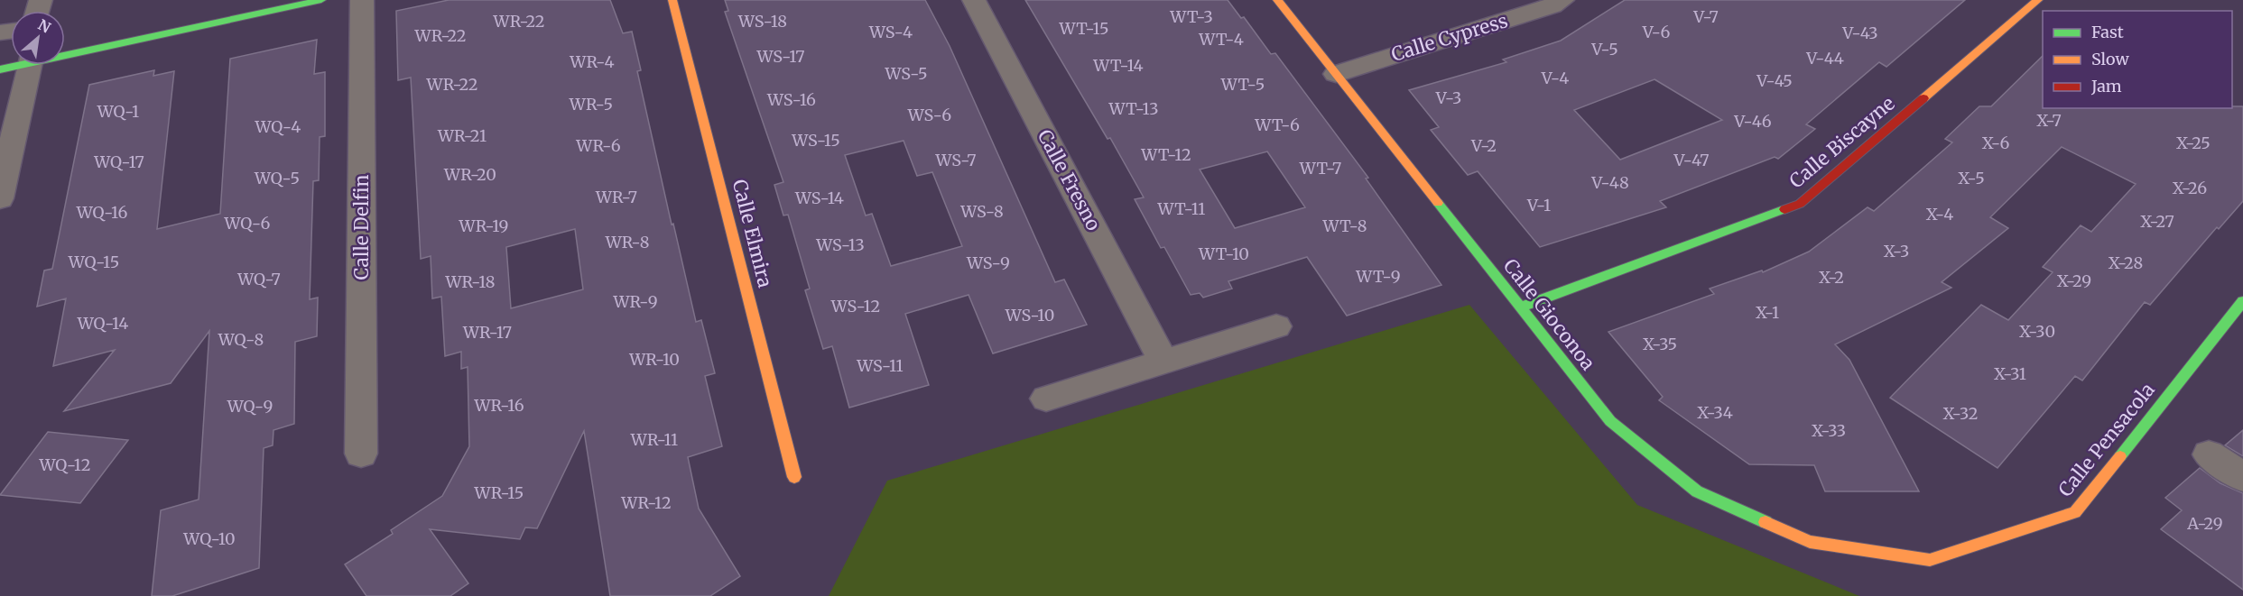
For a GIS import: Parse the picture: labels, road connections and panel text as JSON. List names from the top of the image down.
{
  "streets": {
    "street": [
      "Calle Cypress",
      "Calle Biscayne",
      "Calle Fresno",
      "Calle Delfin",
      "Calle Elmira",
      "Calle Gioconoa",
      "Calle Pensacola"
    ]
  },
  "crossings": [
    ["Calle Cypress", "Calle Gioconoa"],
    ["Calle Biscayne", "Calle Gioconoa"],
    ["Calle Gioconoa", "Calle Pensacola"]
  ],
  "house_numbers": [
    "WT-3",
    "V-7",
    "WR-22",
    "WS-18",
    "WT-15",
    "WS-4",
    "V-6",
    "V-43",
    "WR-22",
    "WT-4",
    "V-5",
    "WS-17",
    "V-44",
    "WR-4",
    "WT-14",
    "WS-5",
    "V-4",
    "V-45",
    "WR-22",
    "WT-5",
    "V-3",
    "WS-16",
    "WR-5",
    "WT-13",
    "WQ-1",
    "WS-6",
    "X-7",
    "V-46",
    "WT-6",
    "WQ-4",
    "WR-21",
    "WS-15",
    "X-6",
    "X-25",
    "WR-6",
    "V-2",
    "WT-12",
    "WS-7",
    "V-47",
    "WQ-17",
    "WT-7",
    "WR-20",
    "WQ-5",
    "X-5",
    "V-48",
    "X-26",
    "WR-7",
    "WS-14",
    "V-1",
    "WT-11",
    "WS-8",
    "WQ-16",
    "X-4",
    "X-27",
    "WQ-6",
    "WR-19",
    "WT-8",
    "WR-8",
    "WS-13",
    "X-3",
    "WT-10",
    "WQ-15",
    "WS-9",
    "X-28",
    "WT-9",
    "X-2",
    "WQ-7",
    "X-29",
    "WR-18",
    "WR-9",
    "WS-12",
    "X-1",
    "WS-10",
    "WQ-14",
    "X-30",
    "WR-17",
    "WQ-8",
    "X-35",
    "WR-10",
    "WS-11",
    "X-31",
    "WR-16",
    "WQ-9",
    "X-34",
    "X-32",
    "X-33",
    "WR-11",
    "WQ-12",
    "WR-15",
    "WR-12",
    "A-29",
    "WQ-10"
  ],
  "legend": ["Fast", "Slow", "Jam"],
  "north": "top right"
}
